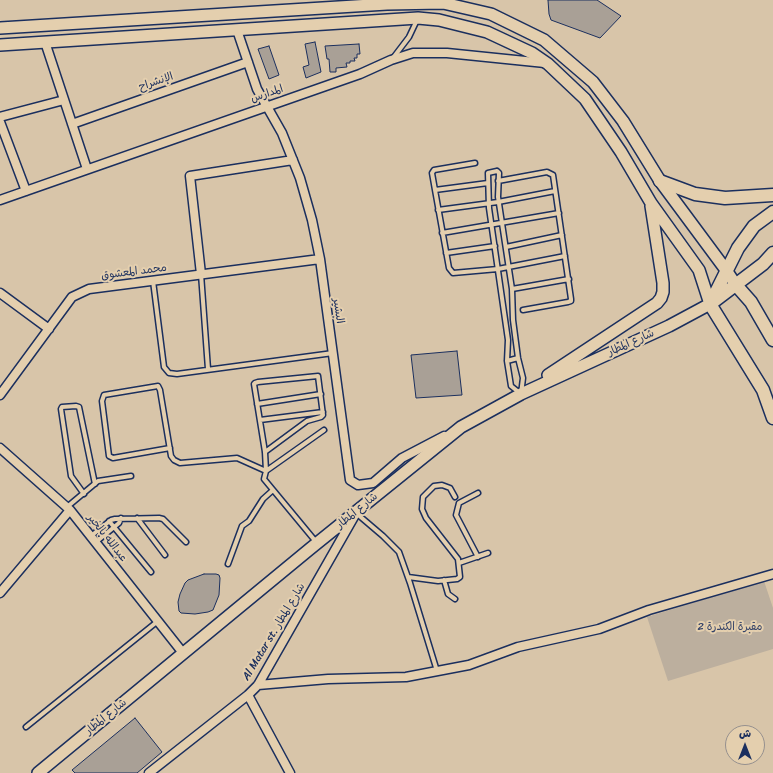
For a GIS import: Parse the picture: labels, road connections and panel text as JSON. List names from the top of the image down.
{
  "streets": {
    "main road": ["شارع المطار"],
    "street": [
      "الإنشراح",
      "المدارس",
      "محمد المعشوق",
      "البشير",
      "عبدالله بالخير",
      "Al Matar st. شارع المطار"
    ]
  },
  "crossings": [
    ["الإنشراح", "البشير"],
    ["المدارس", "البشير"],
    ["محمد المعشوق", "البشير"],
    ["البشير", "شارع المطار"],
    ["شارع المطار", "عبدالله بالخير"],
    ["شارع المطار", "Al Matar st. شارع المطار"]
  ],
  "parks": ["مقبرة الكندرة 2"],
  "north": "top"
}
